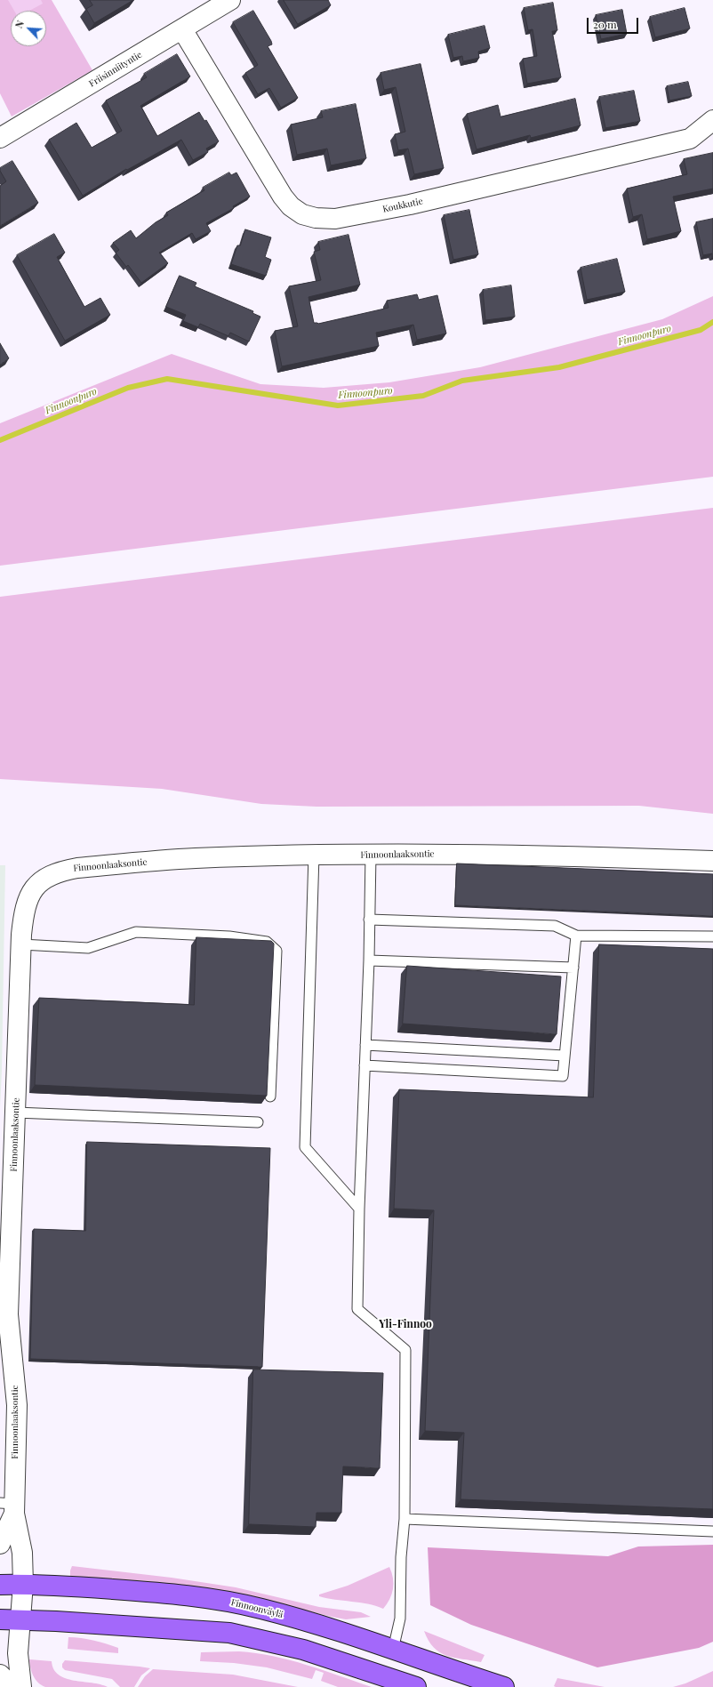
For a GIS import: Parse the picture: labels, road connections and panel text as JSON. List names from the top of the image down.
{
  "streets": {
    "main road": ["Finnoonväylä"],
    "street": ["Friisinniityntie", "Koukkutie", "Finnoonlaaksontie"]
  },
  "crossings": [
    ["Friisinniityntie", "Koukkutie"],
    ["Finnoonlaaksontie", "Finnoonväylä"]
  ],
  "districts": ["Yli-Finnoo"],
  "water": ["Finnoonpuro"],
  "scale_bar": "20 m",
  "north": "top left"
}
